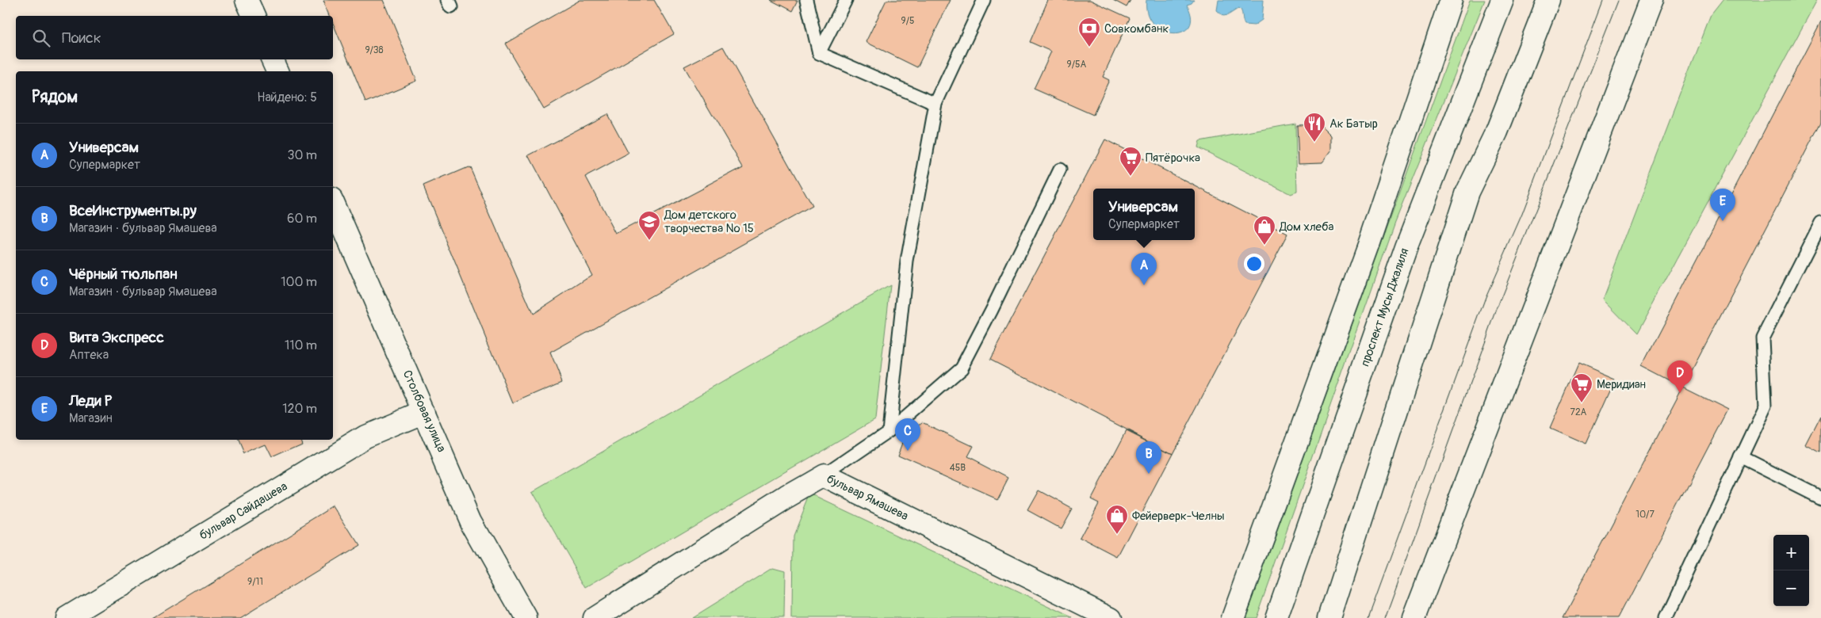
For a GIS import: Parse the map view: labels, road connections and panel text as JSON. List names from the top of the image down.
{
  "streets": {
    "street": [
      "проспект Мусы Джалиля",
      "Столбовая улица",
      "бульвар Ямашева",
      "бульвар Сайдашева"
    ]
  },
  "crossings": [
    ["Столбовая улица", "бульвар Сайдашева"]
  ],
  "places": {
    "bank": ["Совкомбанк"],
    "restaurant": ["Ак Батыр"],
    "supermarket": ["Пятёрочка", "Меридиан"],
    "school or university": ["Дом детского творчества № 15"],
    "shop": ["Дом хлеба", "Фейерверк-Челны"]
  },
  "house_numbers": [
    "9/5",
    "9/38",
    "9/5А",
    "72А",
    "45В",
    "10/7",
    "9/11"
  ],
  "page": {
    "search": "Поиск",
    "heading": ["Рядом", "Найдено: 5"],
    "list": [
      {
        "mark": "A",
        "name": "Универсам",
        "note": "Супермаркет",
        "value": "30 m"
      },
      {
        "mark": "B",
        "name": "ВсеИнструменты.ру",
        "note": "Магазин · бульвар Ямашева",
        "value": "60 m"
      },
      {
        "mark": "C",
        "name": "Чёрный тюльпан",
        "note": "Магазин · бульвар Ямашева",
        "value": "100 m"
      },
      {
        "mark": "D",
        "name": "Вита Экспресс",
        "note": "Аптека",
        "value": "110 m"
      },
      {
        "mark": "E",
        "name": "Леди Р",
        "note": "Магазин",
        "value": "120 m"
      }
    ],
    "popup": ["Универсам", "Супермаркет"],
    "pins": [
      "E",
      "A",
      "D",
      "C",
      "B"
    ],
    "map_buttons": ["+", "−"]
  }
}
